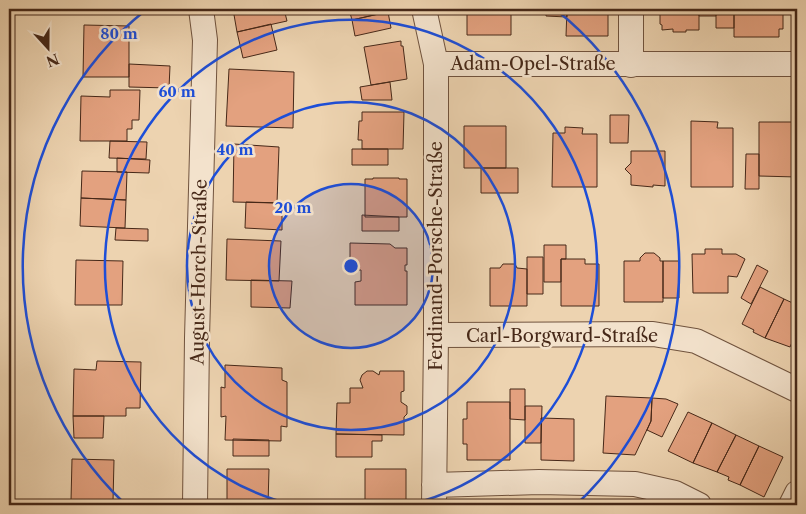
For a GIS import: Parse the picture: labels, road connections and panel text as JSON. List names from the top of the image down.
{
  "streets": {
    "street": [
      "Adam-Opel-Straße",
      "Ferdinand-Porsche-Straße",
      "August-Horch-Straße",
      "Carl-Borgward-Straße"
    ]
  },
  "crossings": [
    ["Adam-Opel-Straße", "Ferdinand-Porsche-Straße"],
    ["Ferdinand-Porsche-Straße", "Carl-Borgward-Straße"]
  ],
  "north": "bottom",
  "rings": [
    "80 m",
    "60 m",
    "40 m",
    "20 m"
  ]
}
